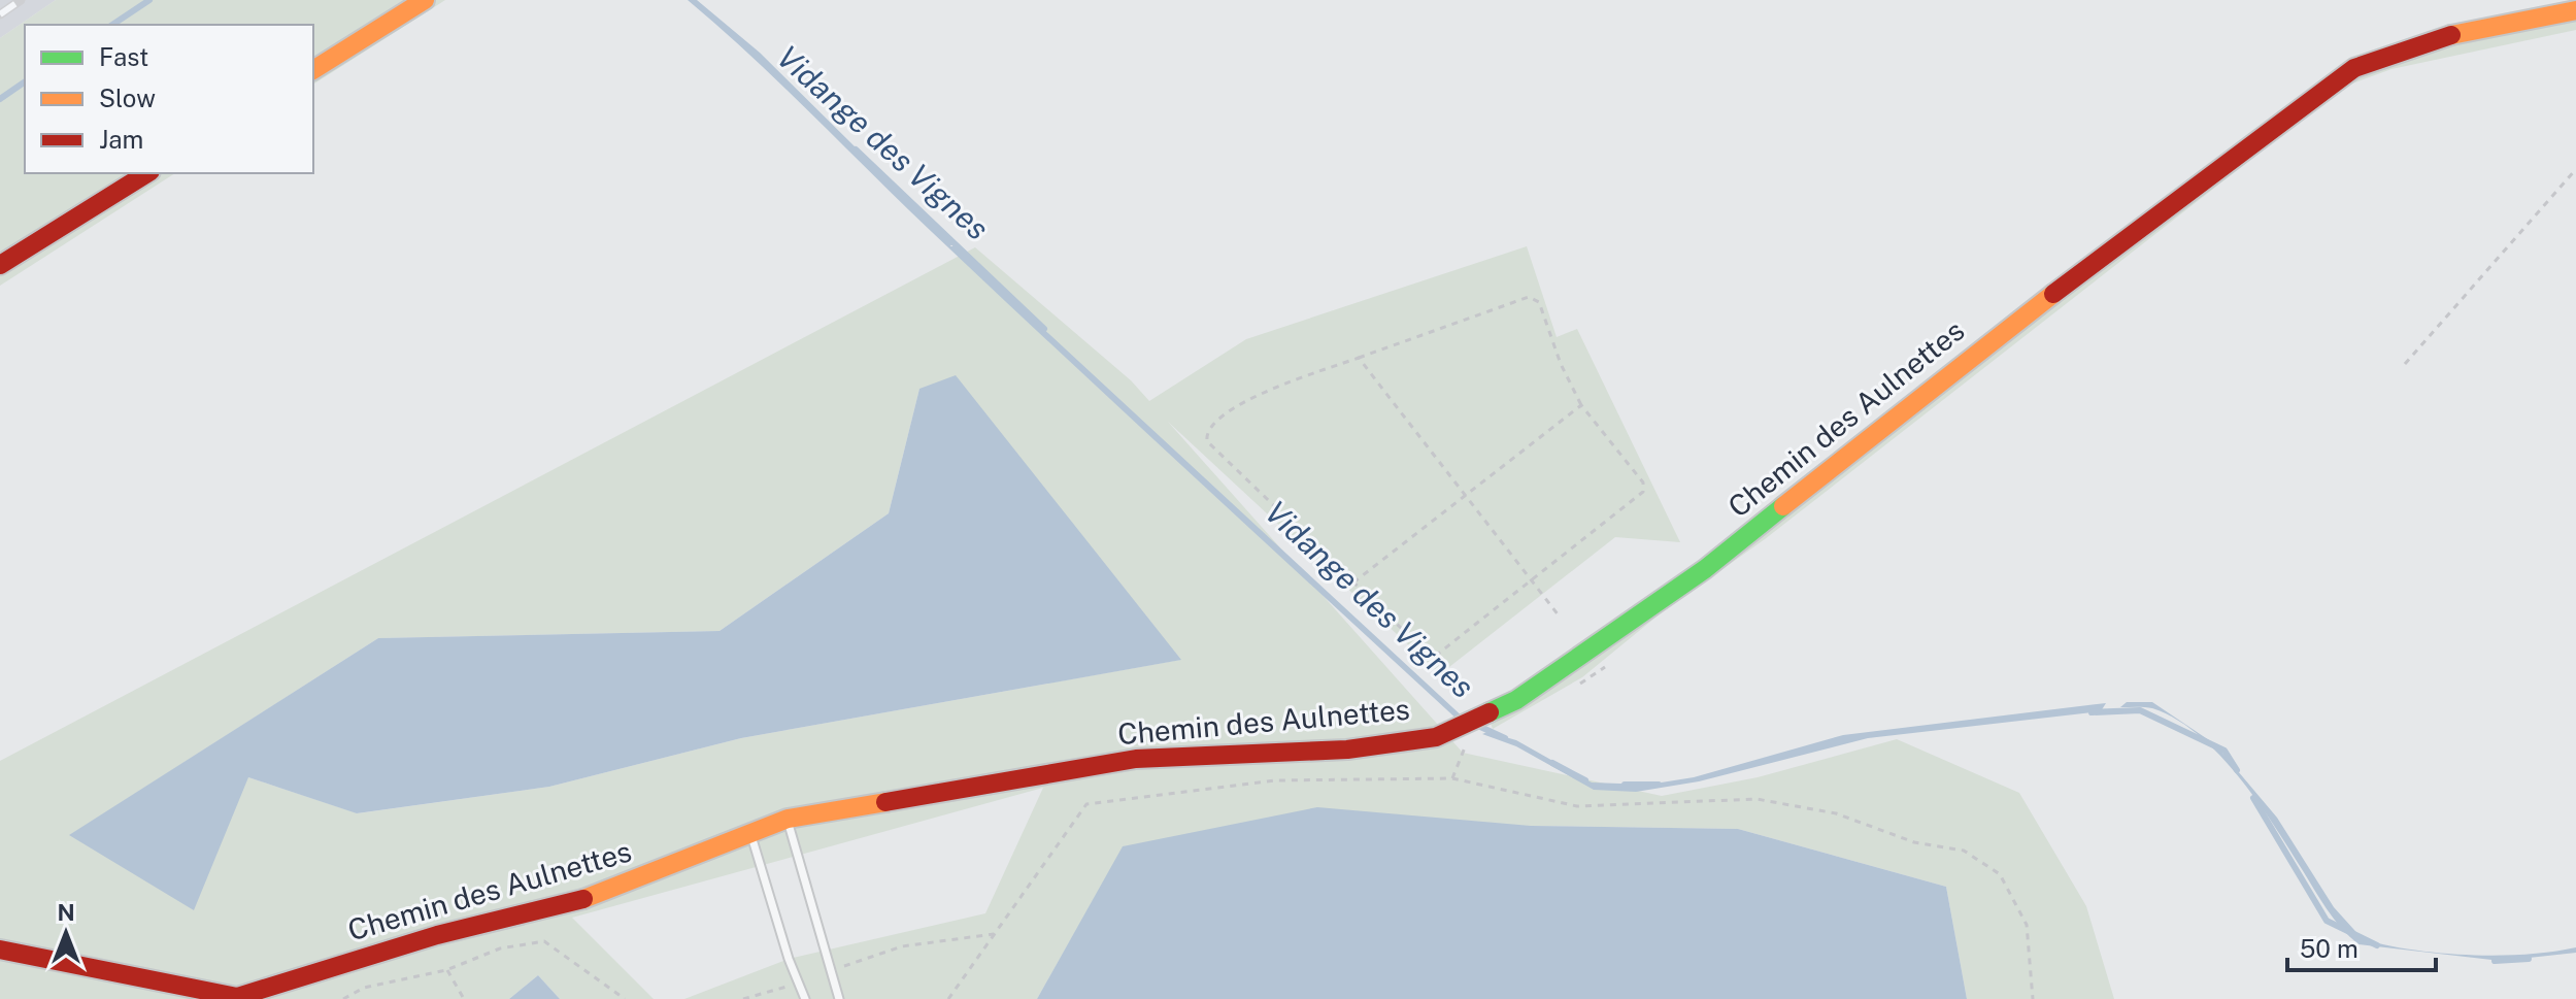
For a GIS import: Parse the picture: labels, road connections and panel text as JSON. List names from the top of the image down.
{
  "streets": {
    "street": ["Chemin des Aulnettes"]
  },
  "water": ["Vidange des Vignes"],
  "legend": ["Fast", "Slow", "Jam"],
  "scale_bar": "50 m",
  "north": "top"
}
